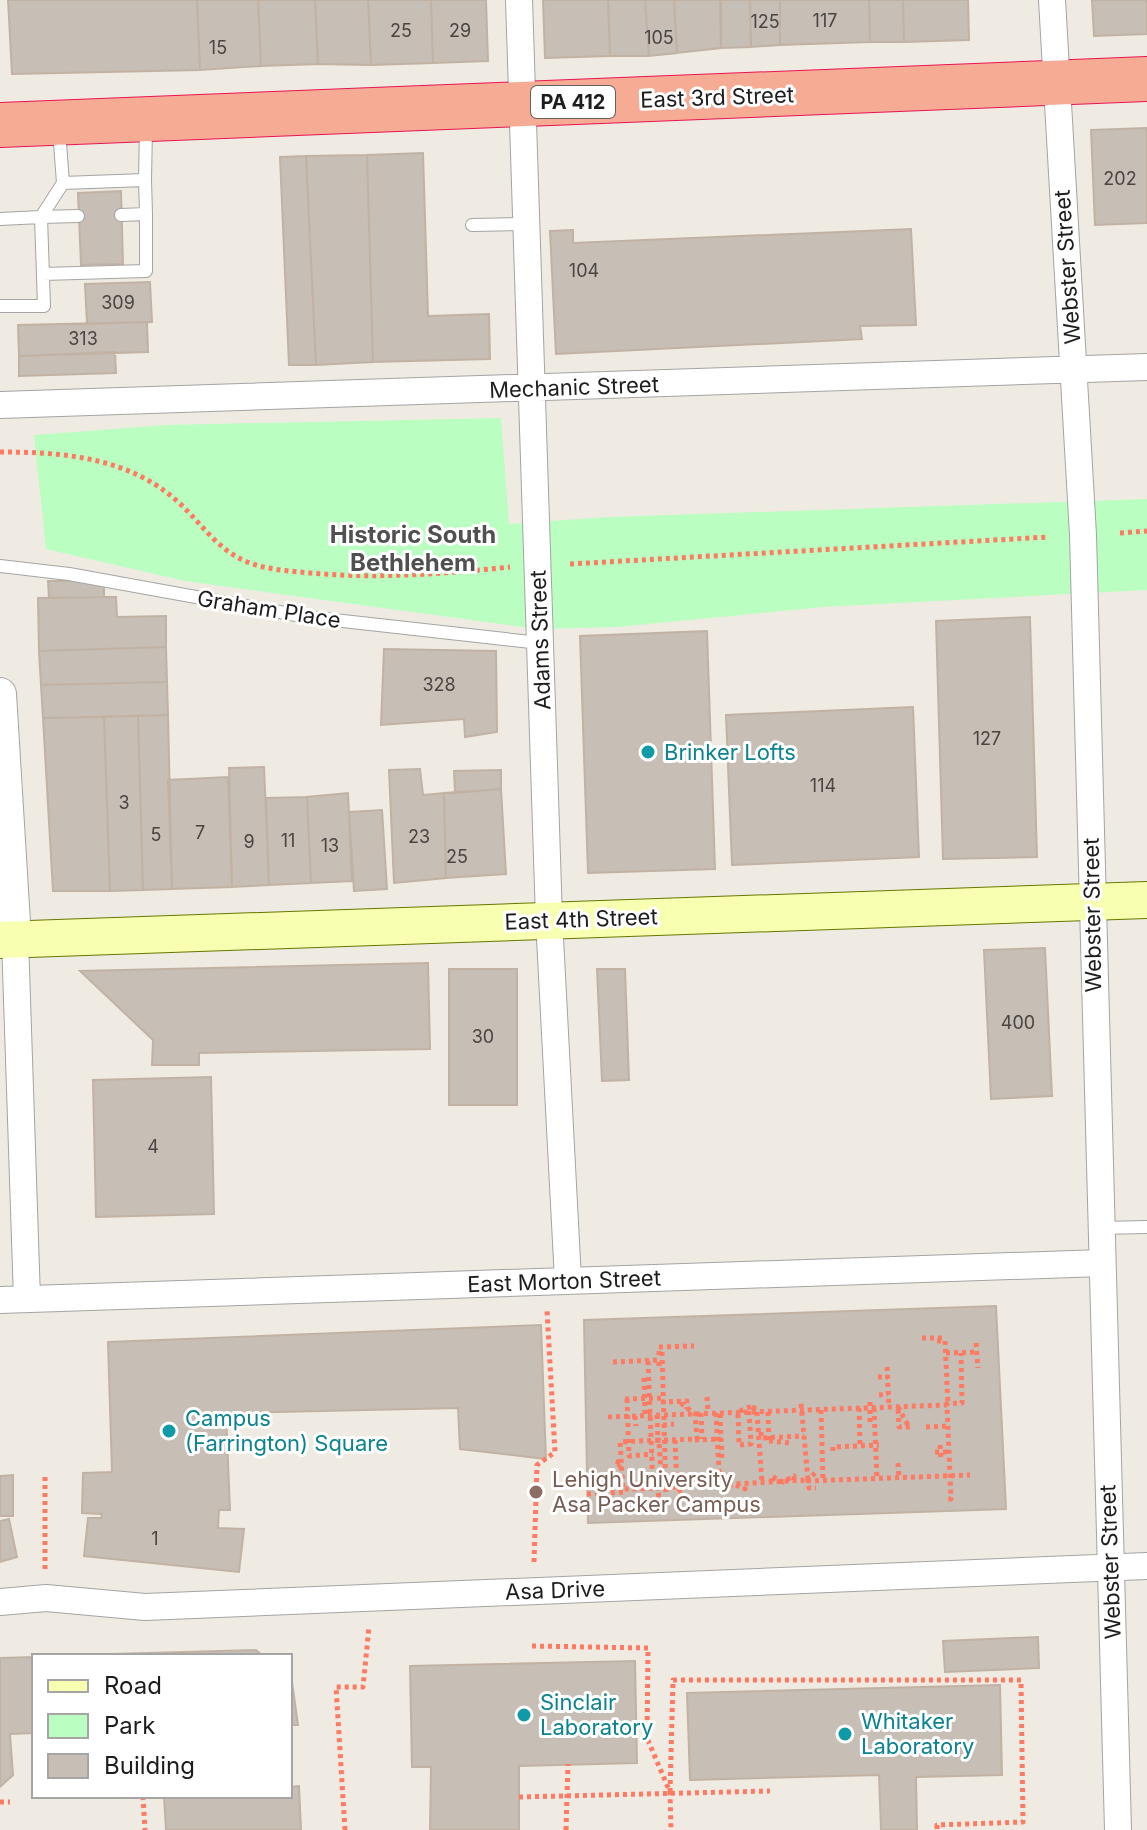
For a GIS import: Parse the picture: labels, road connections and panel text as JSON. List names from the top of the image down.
{
  "streets": {
    "highway": ["East 3rd Street", "PA 412"],
    "main road": ["East 4th Street"],
    "street": [
      "Webster Street",
      "Mechanic Street",
      "Adams Street",
      "East Morton Street",
      "Asa Drive"
    ],
    "lane": ["Graham Place"]
  },
  "crossings": [
    ["East 3rd Street", "Webster Street"],
    ["East 3rd Street", "Adams Street"],
    ["Webster Street", "Mechanic Street"],
    ["Webster Street", "East 4th Street"],
    ["Webster Street", "East Morton Street"],
    ["Webster Street", "Asa Drive"],
    ["Mechanic Street", "Adams Street"],
    ["Graham Place", "Adams Street"],
    ["Adams Street", "East 4th Street"],
    ["Adams Street", "East Morton Street"]
  ],
  "districts": ["Historic South Bethlehem"],
  "places": [
    "Brinker Lofts",
    "Campus (Farrington) Square",
    "Lehigh University Asa Packer Campus",
    "Sinclair Laboratory",
    "Whitaker Laboratory"
  ],
  "house_numbers": [
    "117",
    "125",
    "25",
    "29",
    "105",
    "15",
    "202",
    "104",
    "309",
    "313",
    "328",
    "127",
    "114",
    "3",
    "7",
    "5",
    "23",
    "11",
    "9",
    "13",
    "25",
    "400",
    "30",
    "4",
    "1"
  ],
  "legend": ["Road", "Park", "Building"]
}
